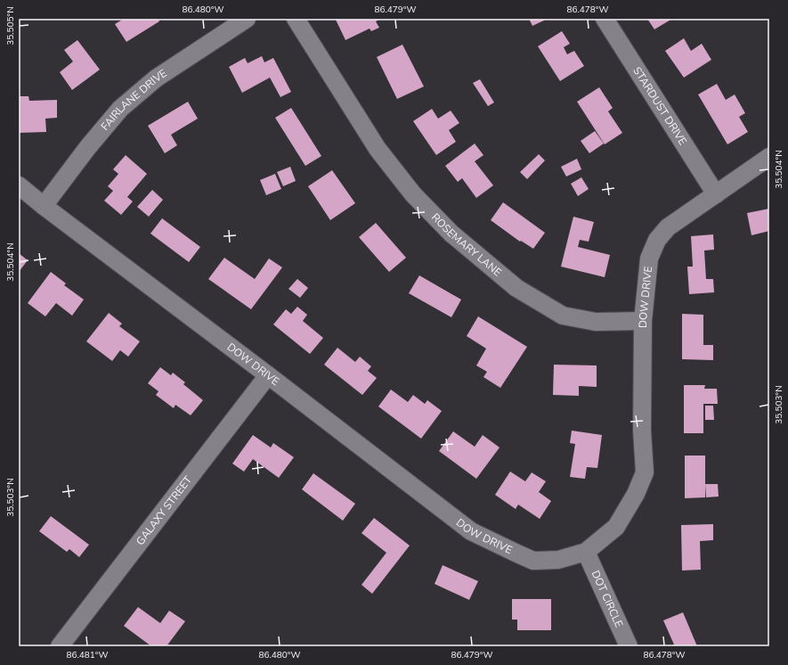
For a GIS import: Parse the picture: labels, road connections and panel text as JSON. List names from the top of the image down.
{
  "streets": {
    "street": [
      "FAIRLANE DRIVE",
      "STARDUST DRIVE",
      "ROSEMARY LANE",
      "DOW DRIVE",
      "GALAXY STREET",
      "DOT CIRCLE"
    ]
  },
  "crossings": [
    ["FAIRLANE DRIVE", "DOW DRIVE"],
    ["STARDUST DRIVE", "DOW DRIVE"],
    ["ROSEMARY LANE", "DOW DRIVE"],
    ["DOW DRIVE", "GALAXY STREET"],
    ["DOW DRIVE", "DOT CIRCLE"]
  ],
  "coordinates": [
    "86.480°W",
    "86.479°W",
    "86.478°W",
    "35.505°N",
    "35.504°N",
    "35.503°N",
    "86.481°W"
  ]
}
